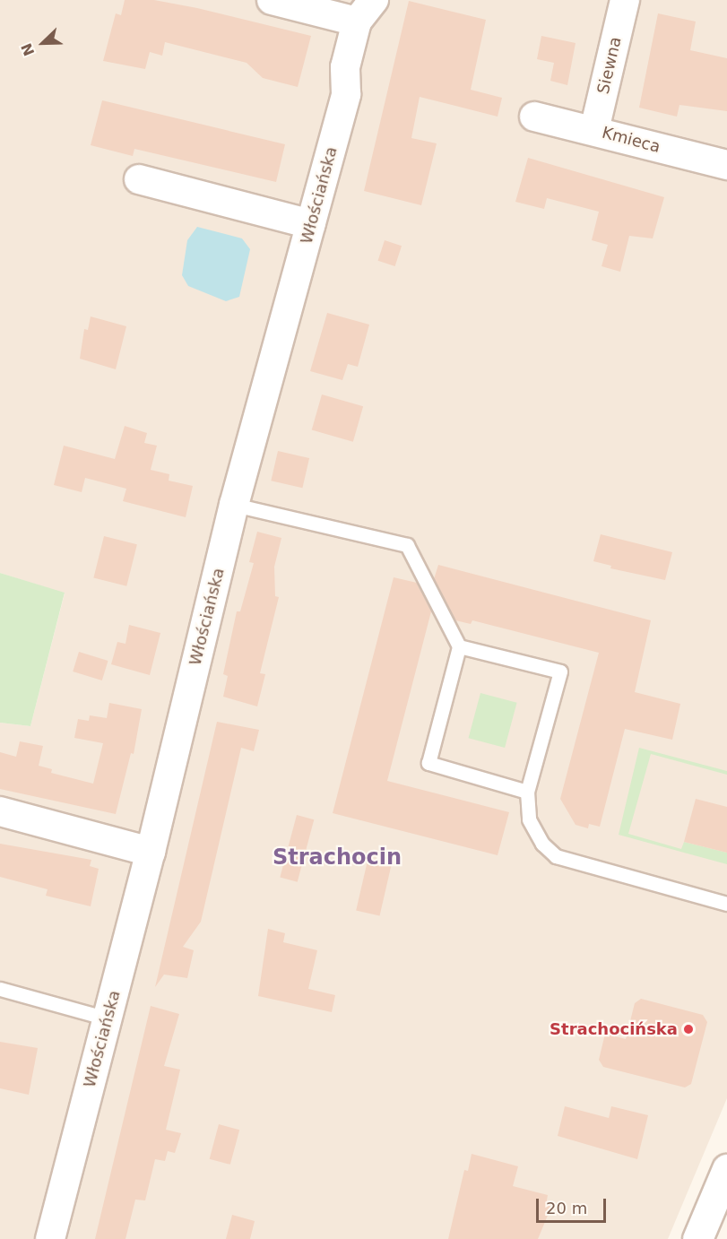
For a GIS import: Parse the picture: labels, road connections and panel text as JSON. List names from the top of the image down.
{
  "streets": {
    "street": ["Siewna", "Kmieca", "Włościańska"]
  },
  "crossings": [
    ["Siewna", "Kmieca"]
  ],
  "districts": ["Strachocin"],
  "places": ["Strachocińska"],
  "scale_bar": "20 m",
  "north": "bottom left"
}
